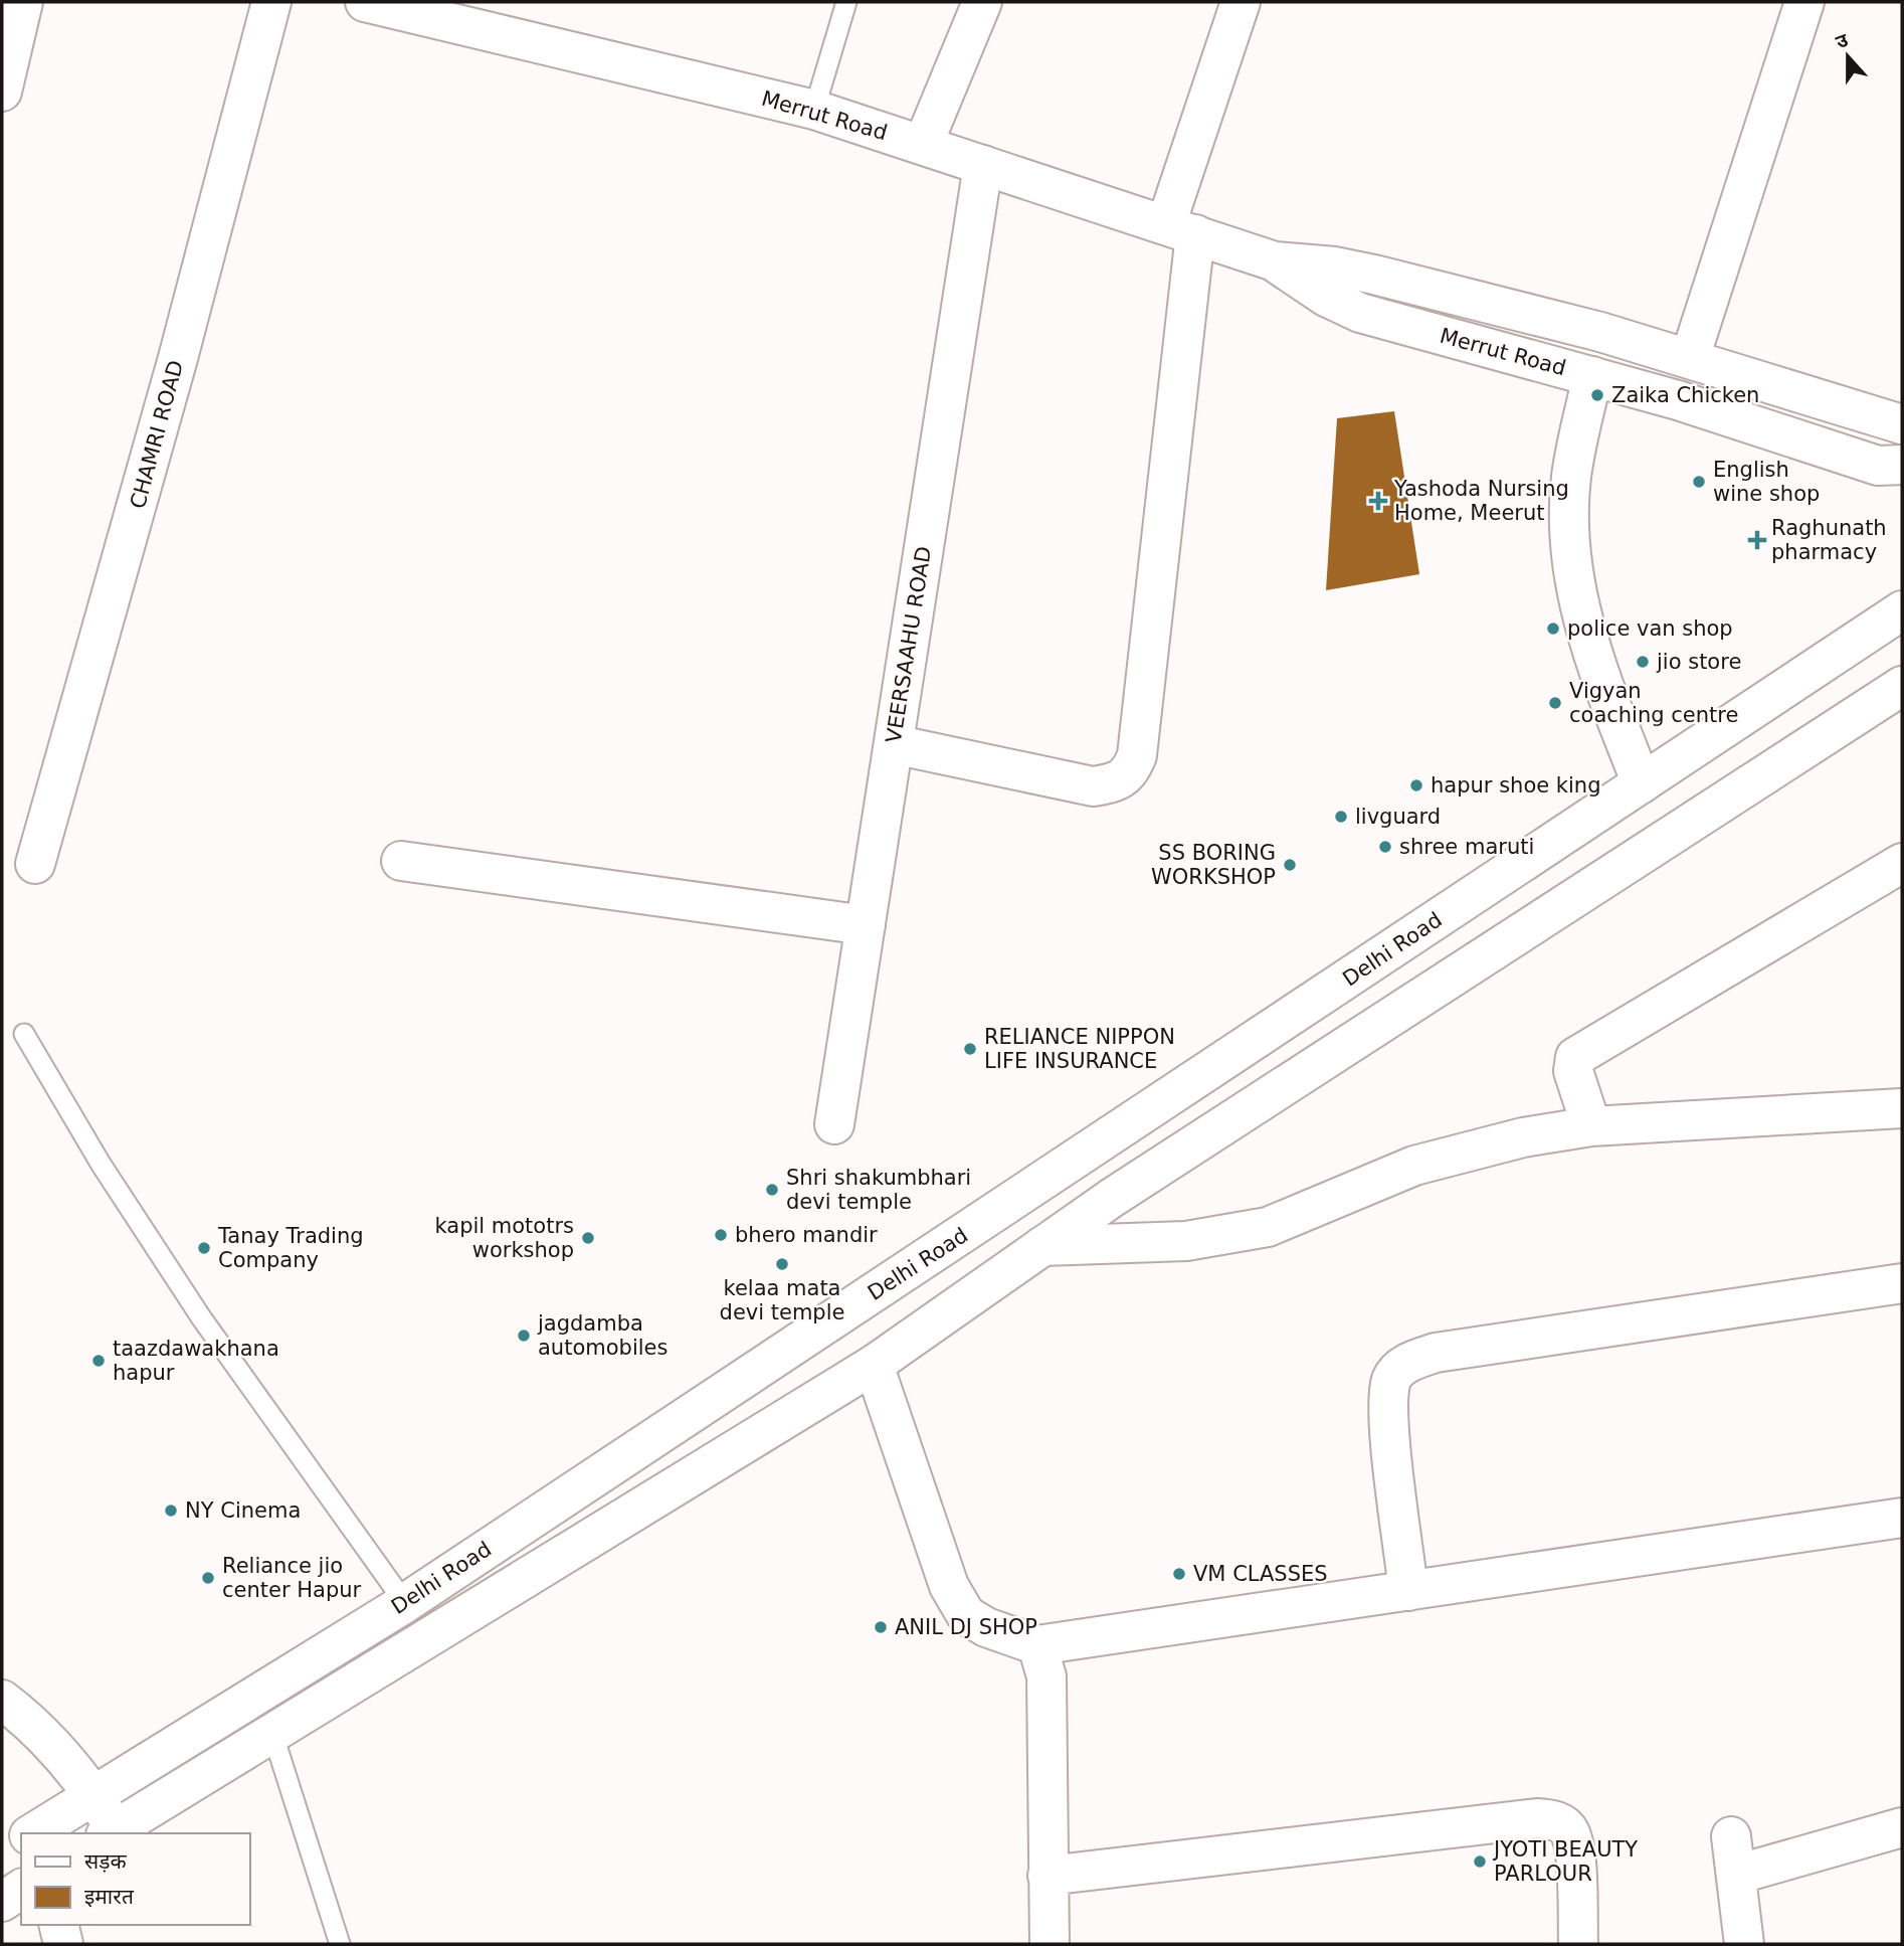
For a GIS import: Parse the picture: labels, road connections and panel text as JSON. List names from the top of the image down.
{
  "streets": {
    "street": [
      "Merrut Road",
      "CHAMRI ROAD",
      "VEERSAAHU ROAD",
      "Delhi Road"
    ]
  },
  "crossings": [
    ["Merrut Road", "VEERSAAHU ROAD"]
  ],
  "places": {
    "other": [
      "Zaika Chicken",
      "English wine shop",
      "police van shop",
      "jio store",
      "Vigyan coaching centre",
      "hapur shoe king",
      "livguard",
      "shree maruti",
      "SS BORING WORKSHOP",
      "RELIANCE NIPPON LIFE INSURANCE",
      "Shri shakumbhari devi temple",
      "bhero mandir",
      "kapil mototrs workshop",
      "Tanay Trading Company",
      "kelaa mata devi temple",
      "jagdamba automobiles",
      "taazdawakhana hapur",
      "NY Cinema",
      "VM CLASSES",
      "Reliance jio center Hapur",
      "ANIL DJ SHOP",
      "JYOTI BEAUTY PARLOUR"
    ],
    "health": ["Yashoda Nursing Home, Meerut", "Raghunath pharmacy"]
  },
  "legend": ["सड़क", "इमारत"],
  "north": "top"
}
